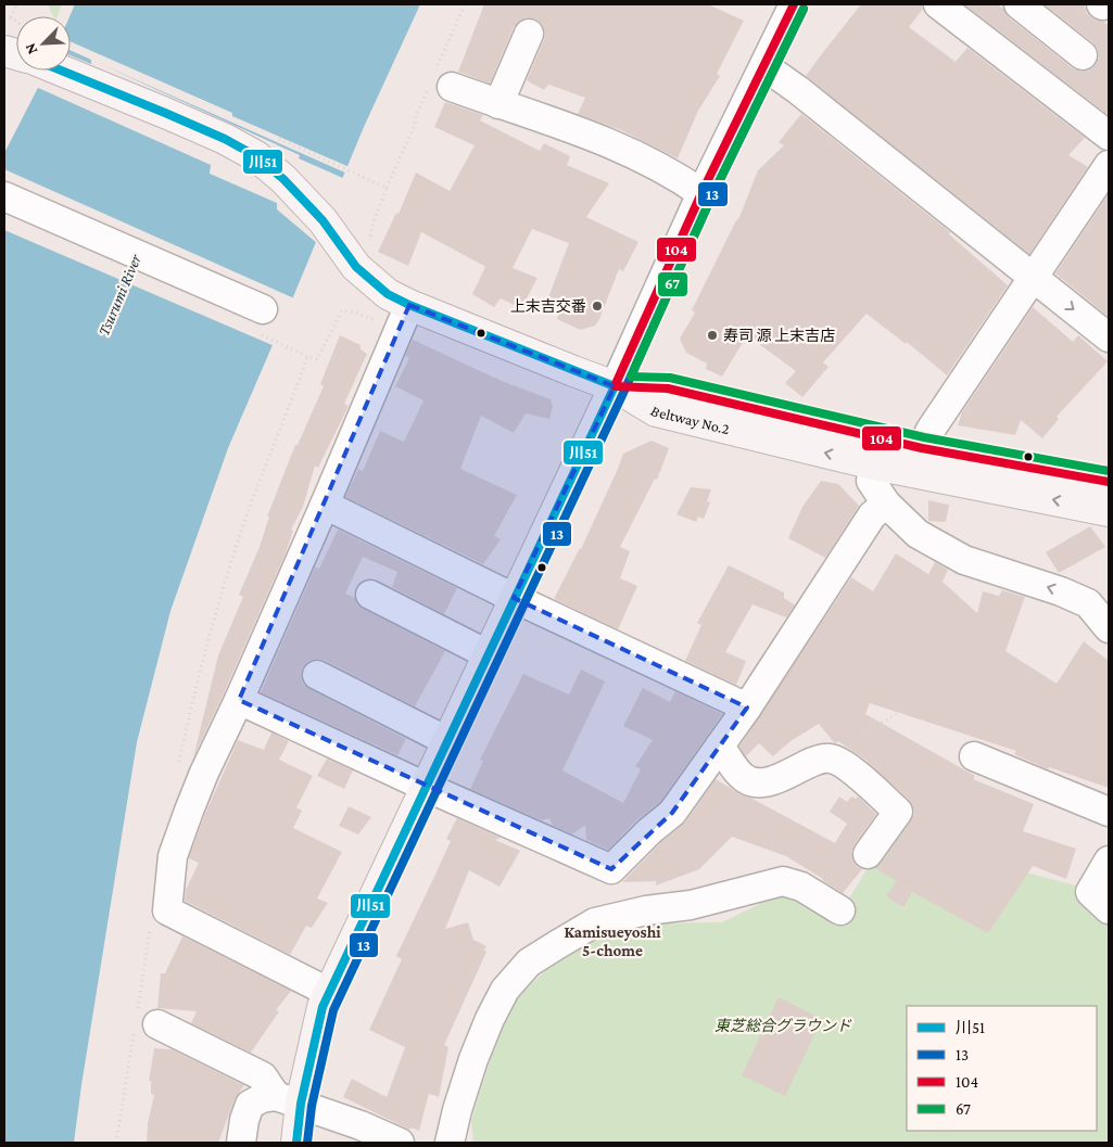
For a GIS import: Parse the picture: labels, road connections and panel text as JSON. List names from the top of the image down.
{
  "streets": {
    "main road": ["Beltway No.2"]
  },
  "districts": ["Kamisueyoshi 5-chome"],
  "water": ["Tsurumi River"],
  "parks": ["東芝総合グラウンド"],
  "places": ["上末吉交番", "寿司 源 上末吉店"],
  "lines": [
    "transit line 104",
    "transit line 13",
    "transit line 67",
    "transit line 川51"
  ],
  "legend": [
    "川51",
    "13",
    "104",
    "67"
  ],
  "north": "bottom left"
}
